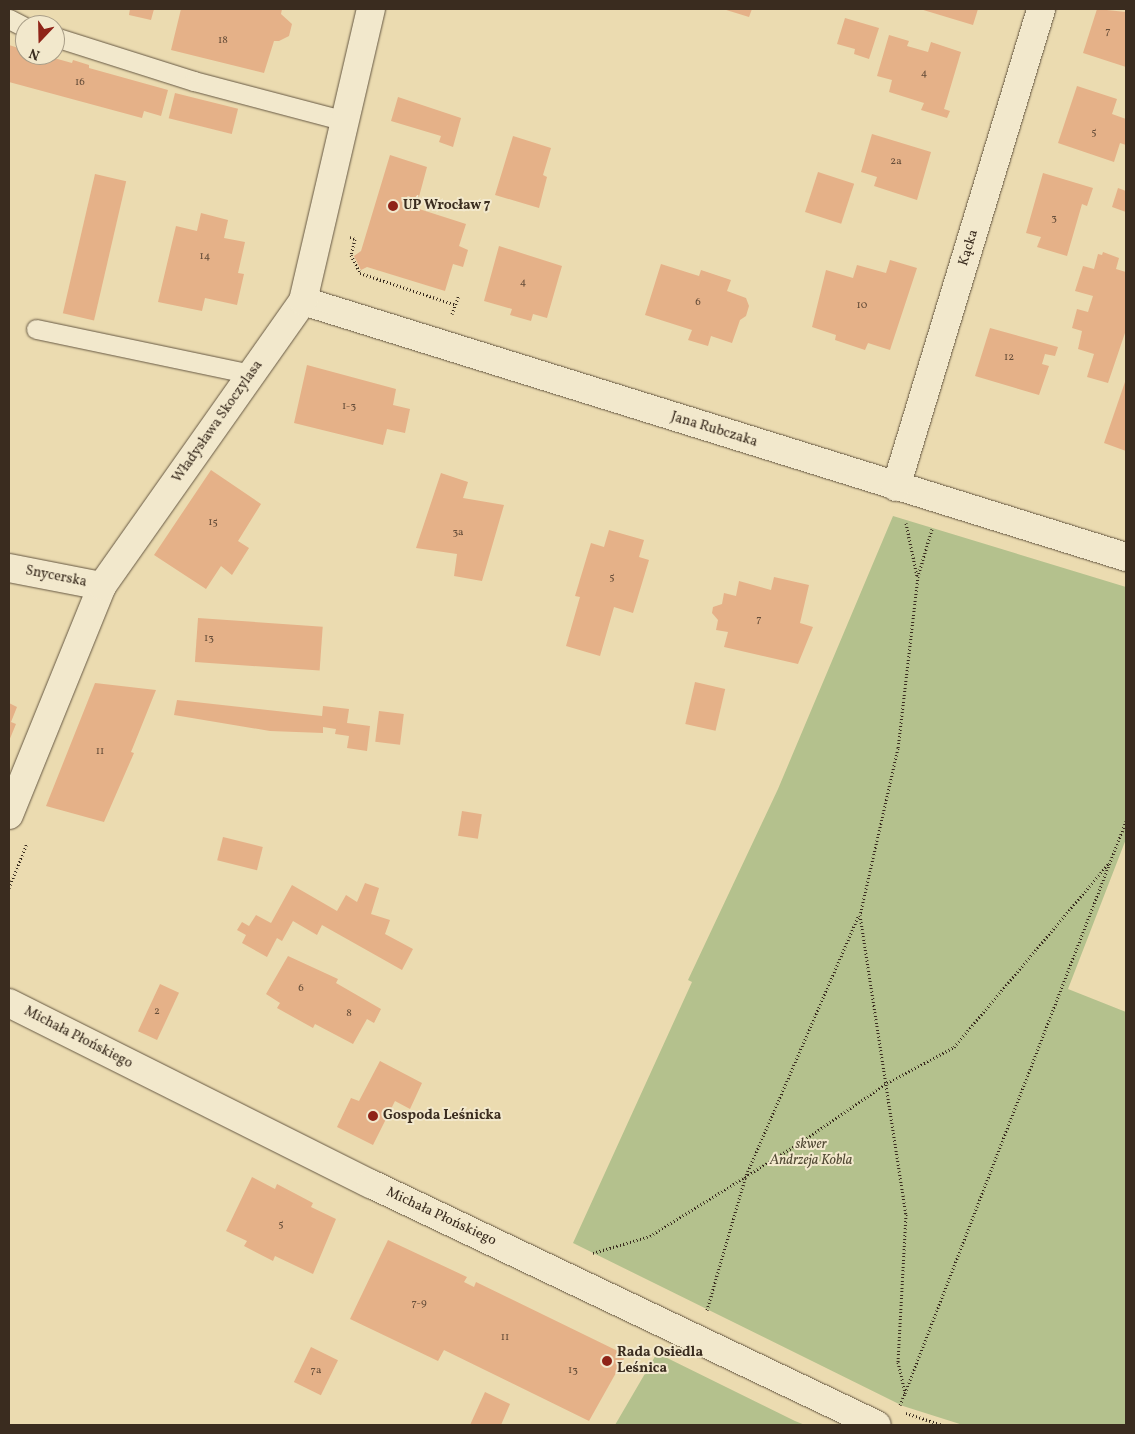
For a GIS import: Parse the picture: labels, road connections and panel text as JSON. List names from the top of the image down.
{
  "streets": {
    "street": [
      "Kącka",
      "Władysława Skoczylasa",
      "Jana Rubczaka",
      "Snycerska",
      "Michała Płońskiego"
    ]
  },
  "crossings": [
    ["Kącka", "Jana Rubczaka"],
    ["Władysława Skoczylasa", "Jana Rubczaka"],
    ["Władysława Skoczylasa", "Snycerska"]
  ],
  "parks": ["skwer Andrzeja Kobla"],
  "places": ["UP Wrocław 7", "Gospoda Leśnicka", "Rada Osiedla Leśnica"],
  "house_numbers": [
    "7",
    "18",
    "4",
    "16",
    "5",
    "2a",
    "3",
    "14",
    "4",
    "6",
    "10",
    "12",
    "1-3",
    "15",
    "3a",
    "5",
    "7",
    "13",
    "11",
    "6",
    "2",
    "8",
    "5",
    "7-9",
    "11",
    "7a",
    "13"
  ],
  "north": "bottom"
}
